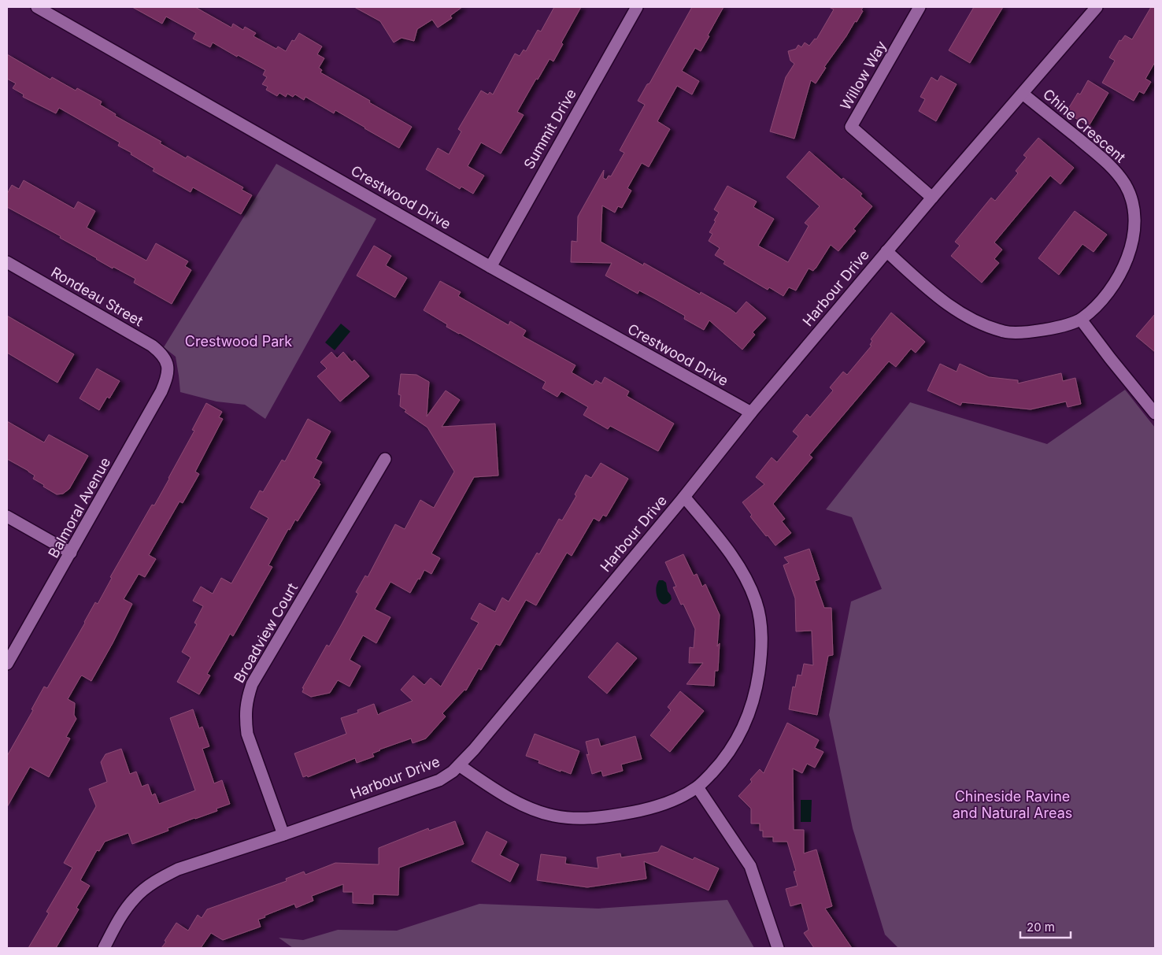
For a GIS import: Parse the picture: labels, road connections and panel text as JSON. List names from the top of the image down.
{
  "streets": {
    "street": [
      "Willow Way",
      "Chine Crescent",
      "Summit Drive",
      "Crestwood Drive",
      "Harbour Drive",
      "Rondeau Street",
      "Balmoral Avenue",
      "Broadview Court"
    ]
  },
  "crossings": [
    ["Willow Way", "Harbour Drive"],
    ["Chine Crescent", "Harbour Drive"],
    ["Summit Drive", "Crestwood Drive"],
    ["Crestwood Drive", "Harbour Drive"],
    ["Harbour Drive", "Broadview Court"],
    ["Rondeau Street", "Balmoral Avenue"]
  ],
  "parks": ["Crestwood Park", "Chineside Ravine and Natural Areas"],
  "scale_bar": "20 m"
}
